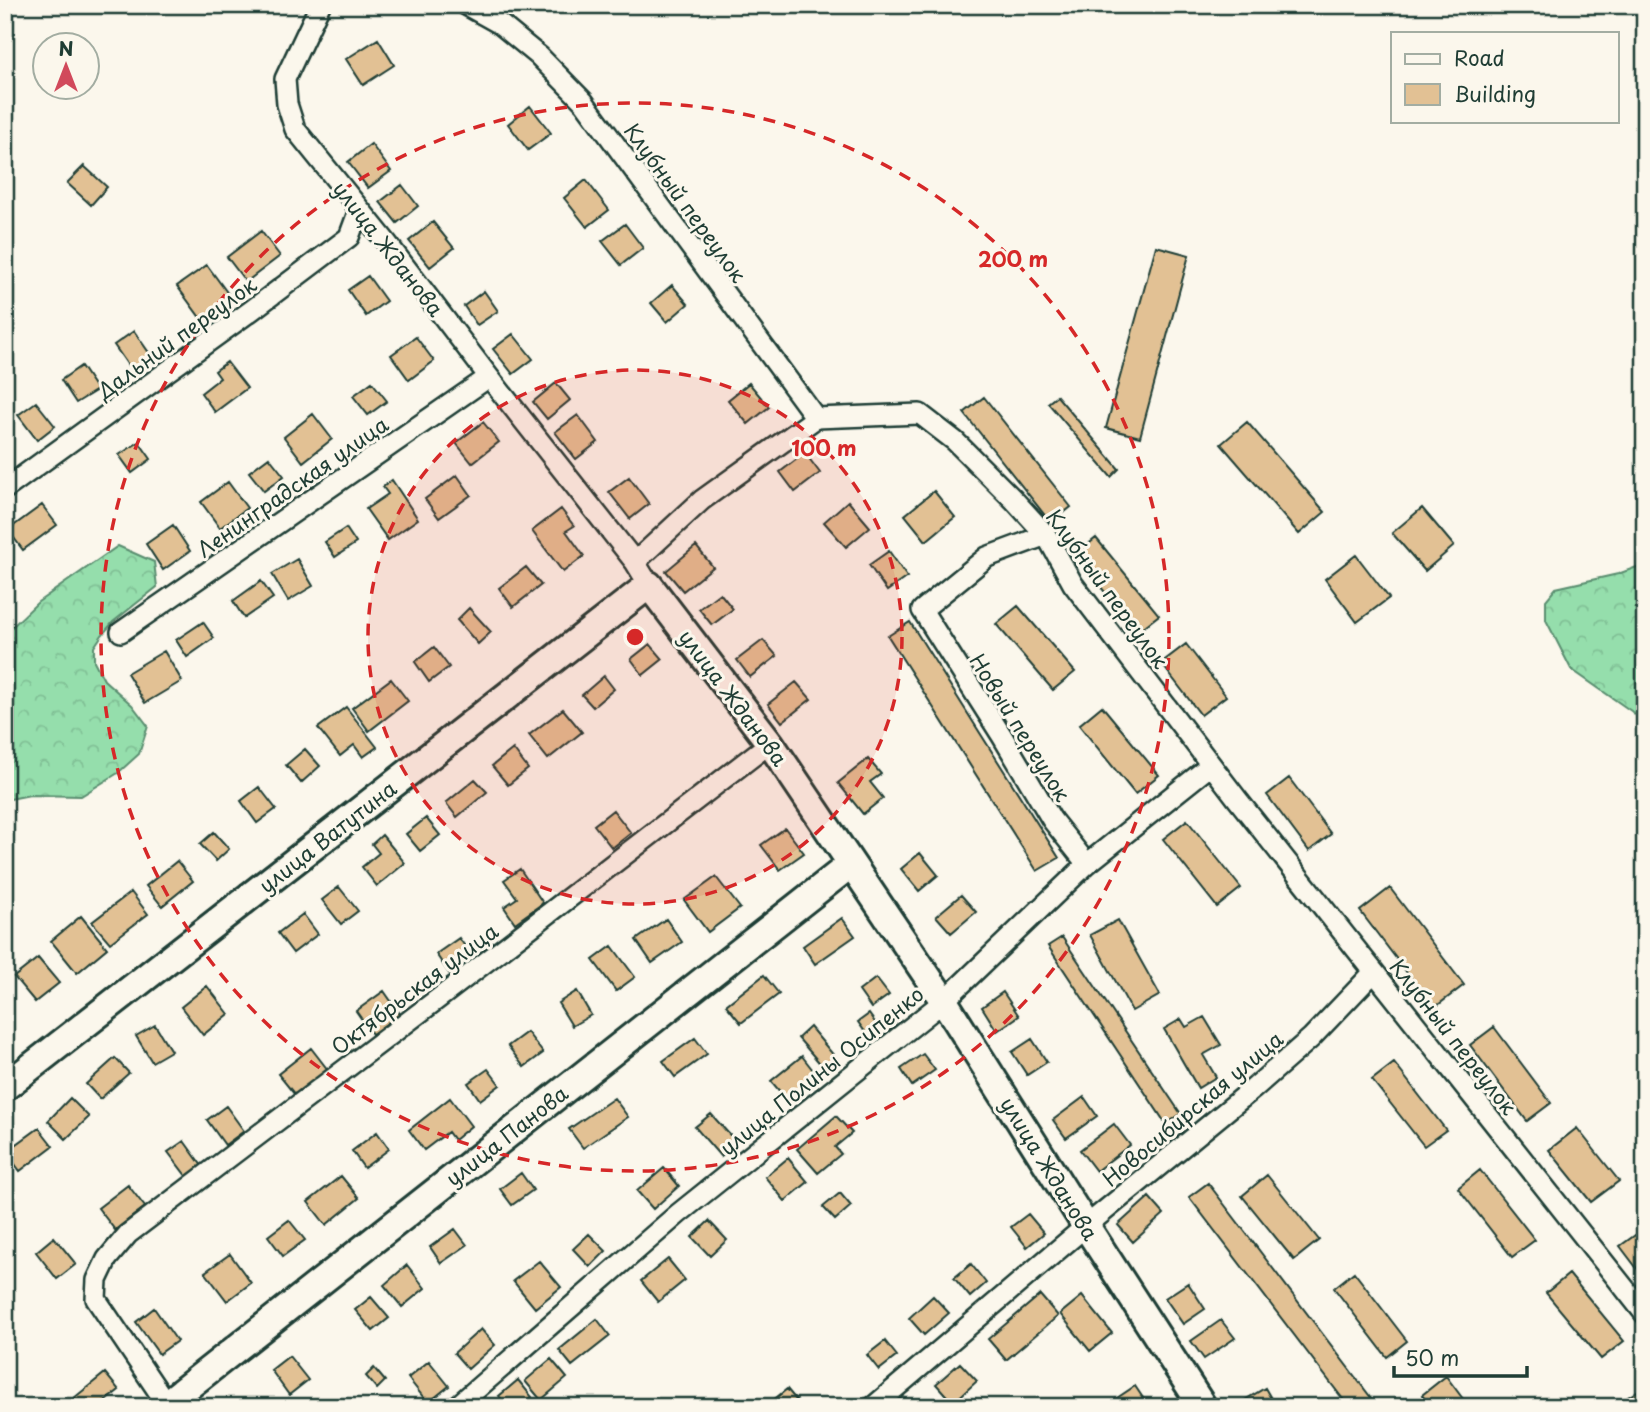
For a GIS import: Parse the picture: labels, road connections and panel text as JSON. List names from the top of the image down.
{
  "streets": {
    "main road": ["улица Жданова", "улица Ватутина", "улица Панова"],
    "street": [
      "Клубный переулок",
      "Дальний переулок",
      "Ленинградская улица",
      "Новый переулок",
      "Октябрьская улица",
      "улица Полины Осипенко",
      "Новосибирская улица"
    ]
  },
  "crossings": [
    ["Клубный переулок", "Новый переулок"],
    ["Клубный переулок", "улица Полины Осипенко"],
    ["Клубный переулок", "Новосибирская улица"],
    ["улица Жданова", "Ленинградская улица"],
    ["улица Жданова", "улица Ватутина"],
    ["улица Жданова", "Октябрьская улица"],
    ["улица Жданова", "улица Полины Осипенко"],
    ["улица Жданова", "Новосибирская улица"],
    ["улица Жданова", "улица Панова"],
    ["Новый переулок", "улица Полины Осипенко"],
    ["Октябрьская улица", "улица Панова"]
  ],
  "legend": ["Road", "Building"],
  "scale_bar": "50 m",
  "north": "top",
  "rings": ["200 m", "100 m"]
}
